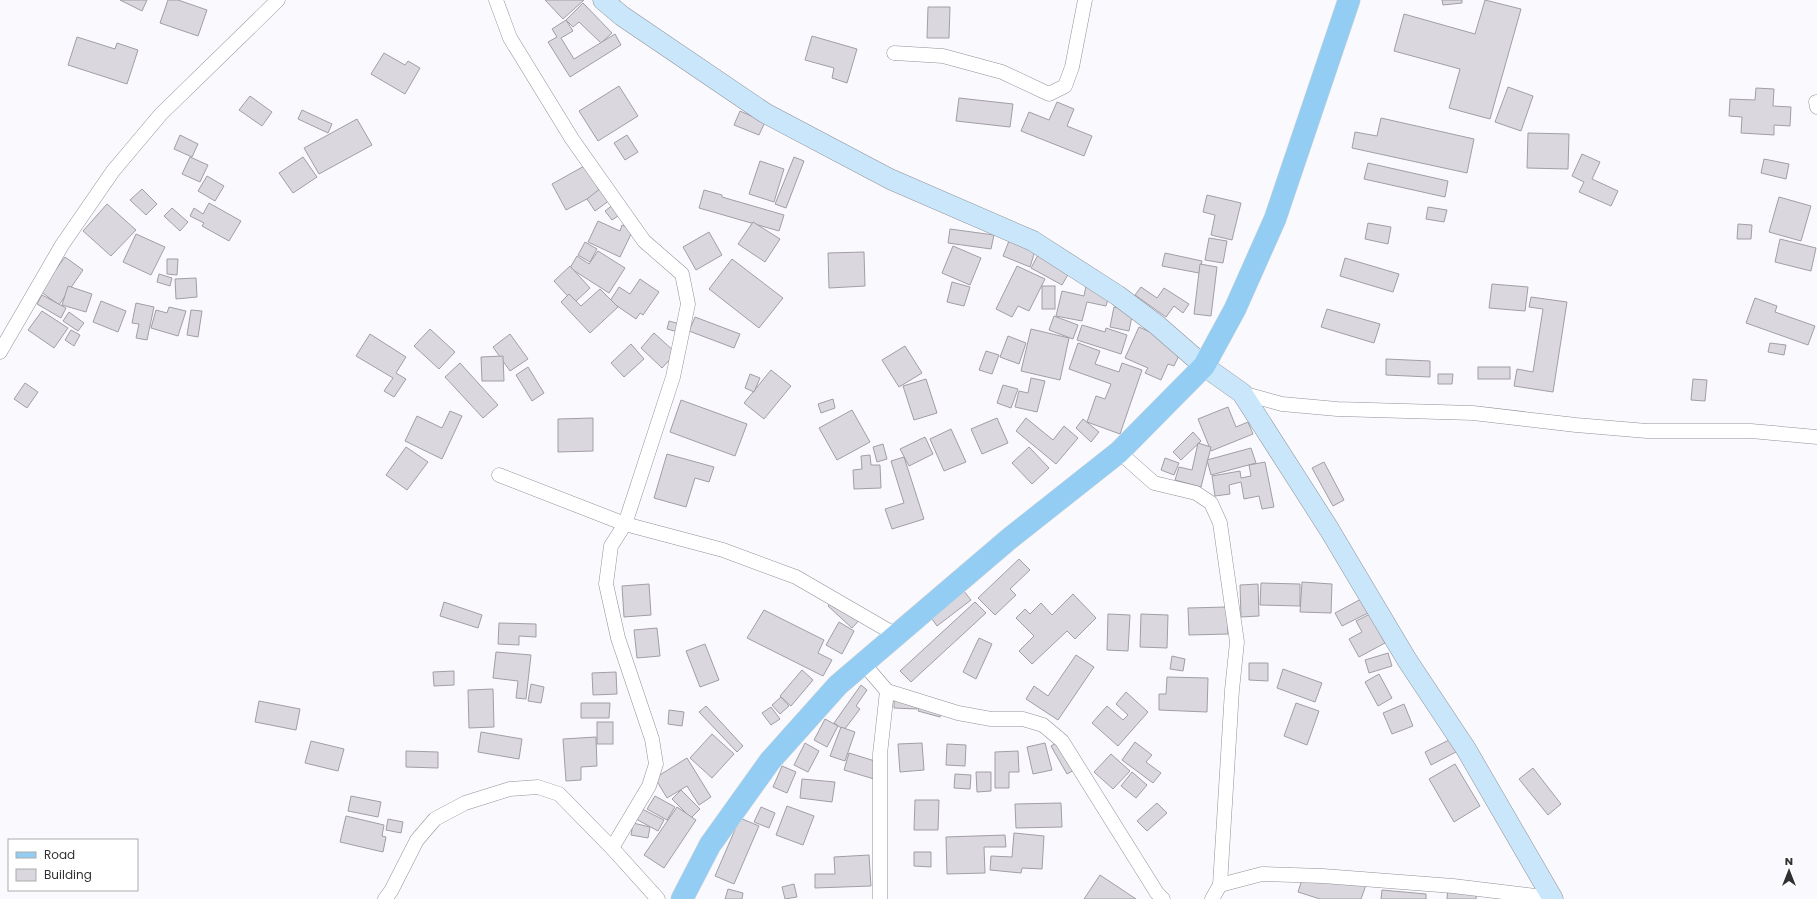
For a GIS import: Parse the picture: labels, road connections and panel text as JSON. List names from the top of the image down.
{
  "legend": ["Road", "Building"],
  "north": "top"
}
